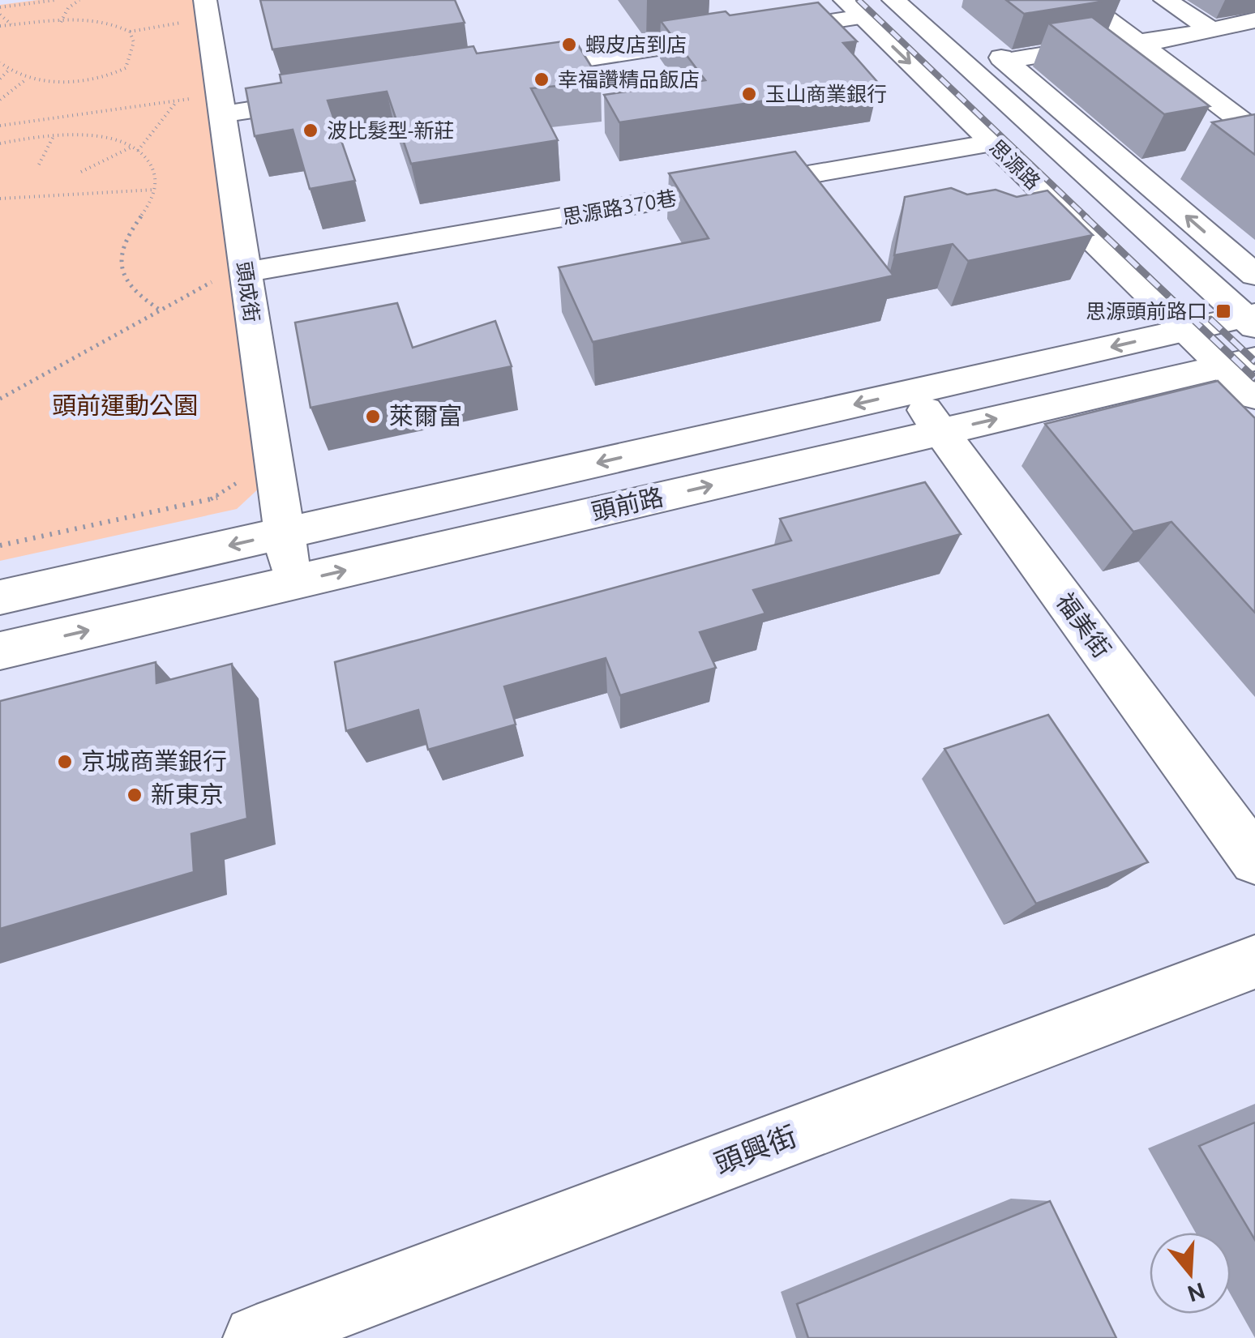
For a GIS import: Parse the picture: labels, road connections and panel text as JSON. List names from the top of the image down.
{
  "streets": {
    "street": [
      "思源路",
      "思源路370巷",
      "頭成街",
      "頭前路",
      "福美街",
      "頭興街"
    ]
  },
  "crossings": [
    ["思源路", "思源路370巷"],
    ["思源路", "頭前路"],
    ["思源路370巷", "頭成街"],
    ["頭成街", "頭前路"],
    ["頭前路", "福美街"]
  ],
  "parks": ["頭前運動公園"],
  "places": {
    "other": [
      "蝦皮店到店",
      "幸福讚精品飯店",
      "玉山商業銀行",
      "波比髮型-新莊",
      "萊爾富",
      "京城商業銀行",
      "新東京"
    ],
    "transit": ["思源頭前路口"]
  },
  "north": "bottom"
}
